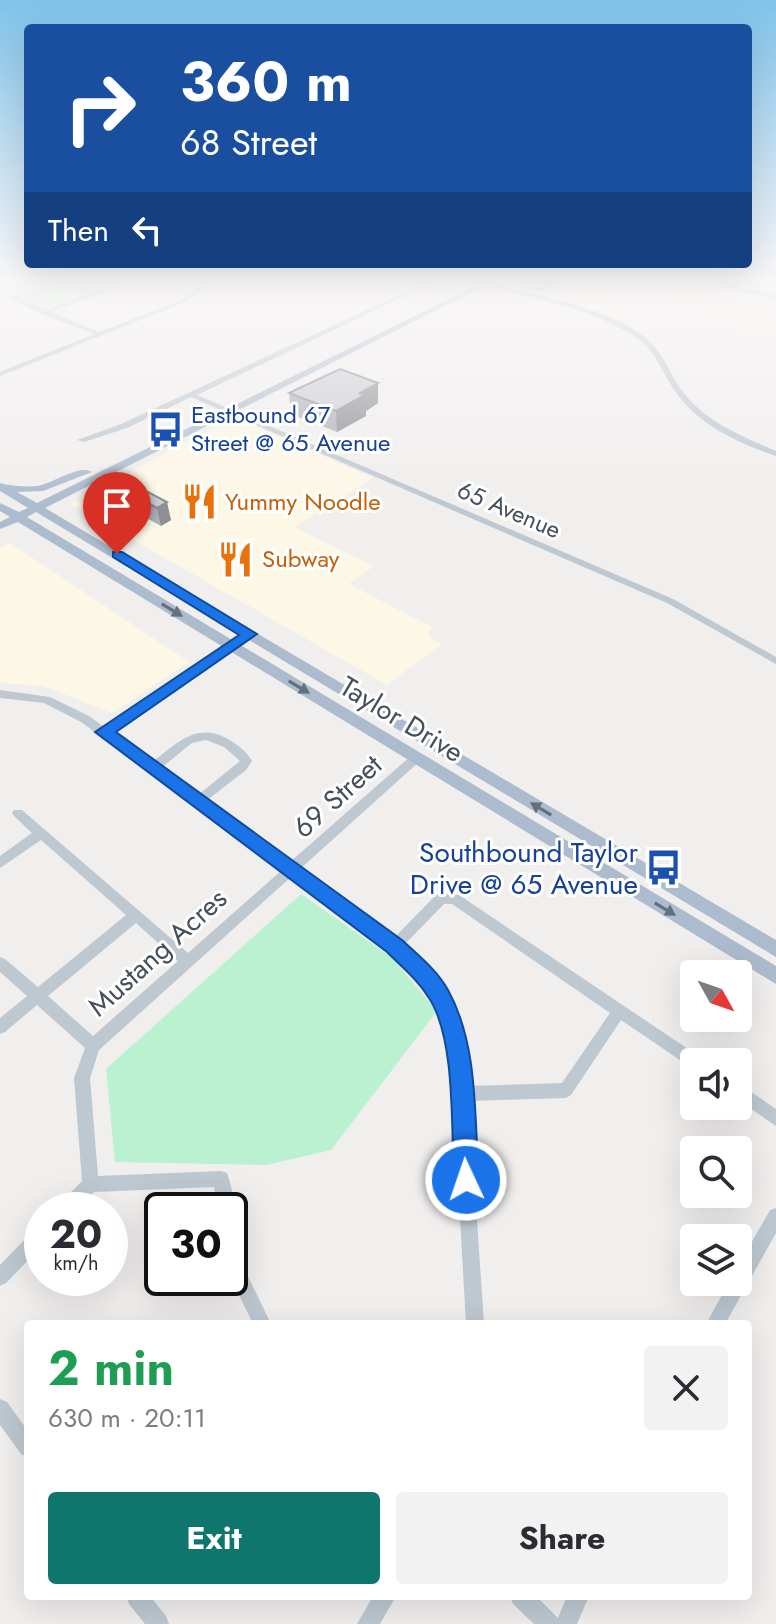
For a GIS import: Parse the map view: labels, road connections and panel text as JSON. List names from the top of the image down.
{
  "streets": {
    "main road": ["Taylor Drive"],
    "street": ["65 Avenue", "69 Street", "Mustang Acres"]
  },
  "crossings": [
    ["Taylor Drive", "69 Street"],
    ["69 Street", "Mustang Acres"]
  ],
  "places": {
    "bus stop": ["Eastbound 67 Street @ 65 Avenue", "Southbound Taylor Drive @ 65 Avenue"],
    "restaurant": ["Yummy Noodle", "Subway"]
  },
  "north": "bottom right",
  "page": {
    "turn": ["360 m", "68 Street"],
    "then": "Then",
    "speed": "20 km/h",
    "limit": "30",
    "heading": ["2 min", "630 m · 20:11"],
    "buttons": ["Exit", "Share"]
  }
}
